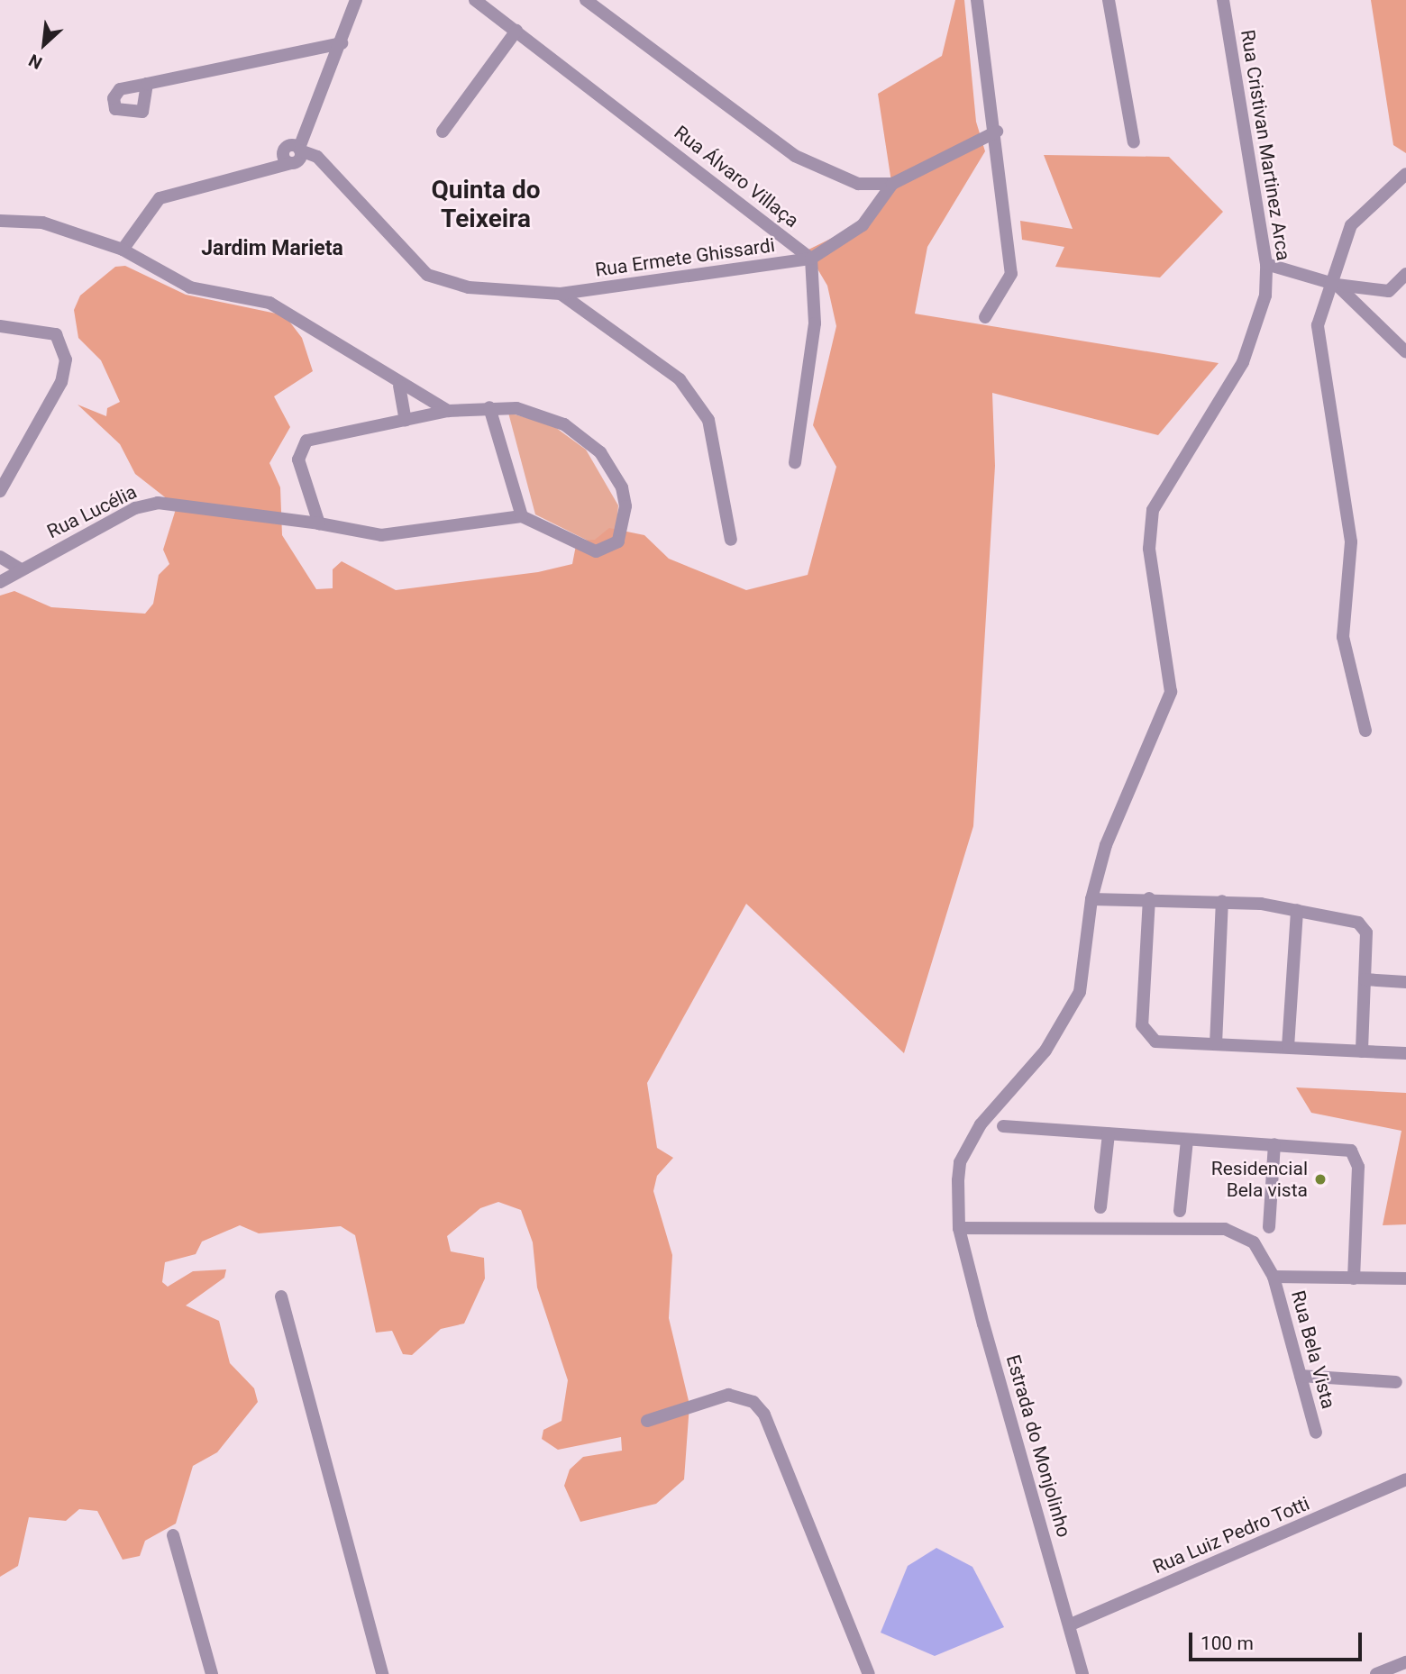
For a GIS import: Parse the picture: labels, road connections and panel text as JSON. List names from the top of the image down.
{
  "streets": {
    "street": [
      "Rua Cristivan Martinez Arca",
      "Rua Álvaro Villaça",
      "Rua Ermete Ghissardi",
      "Rua Lucélia",
      "Rua Bela Vista",
      "Estrada do Monjolinho",
      "Rua Luiz Pedro Totti"
    ]
  },
  "crossings": [
    ["Rua Cristivan Martinez Arca", "Estrada do Monjolinho"],
    ["Rua Álvaro Villaça", "Rua Ermete Ghissardi"],
    ["Rua Bela Vista", "Estrada do Monjolinho"],
    ["Estrada do Monjolinho", "Rua Luiz Pedro Totti"]
  ],
  "districts": ["Quinta do Teixeira", "Jardim Marieta"],
  "places": ["Residencial Bela vista"],
  "scale_bar": "100 m",
  "north": "bottom left"
}
